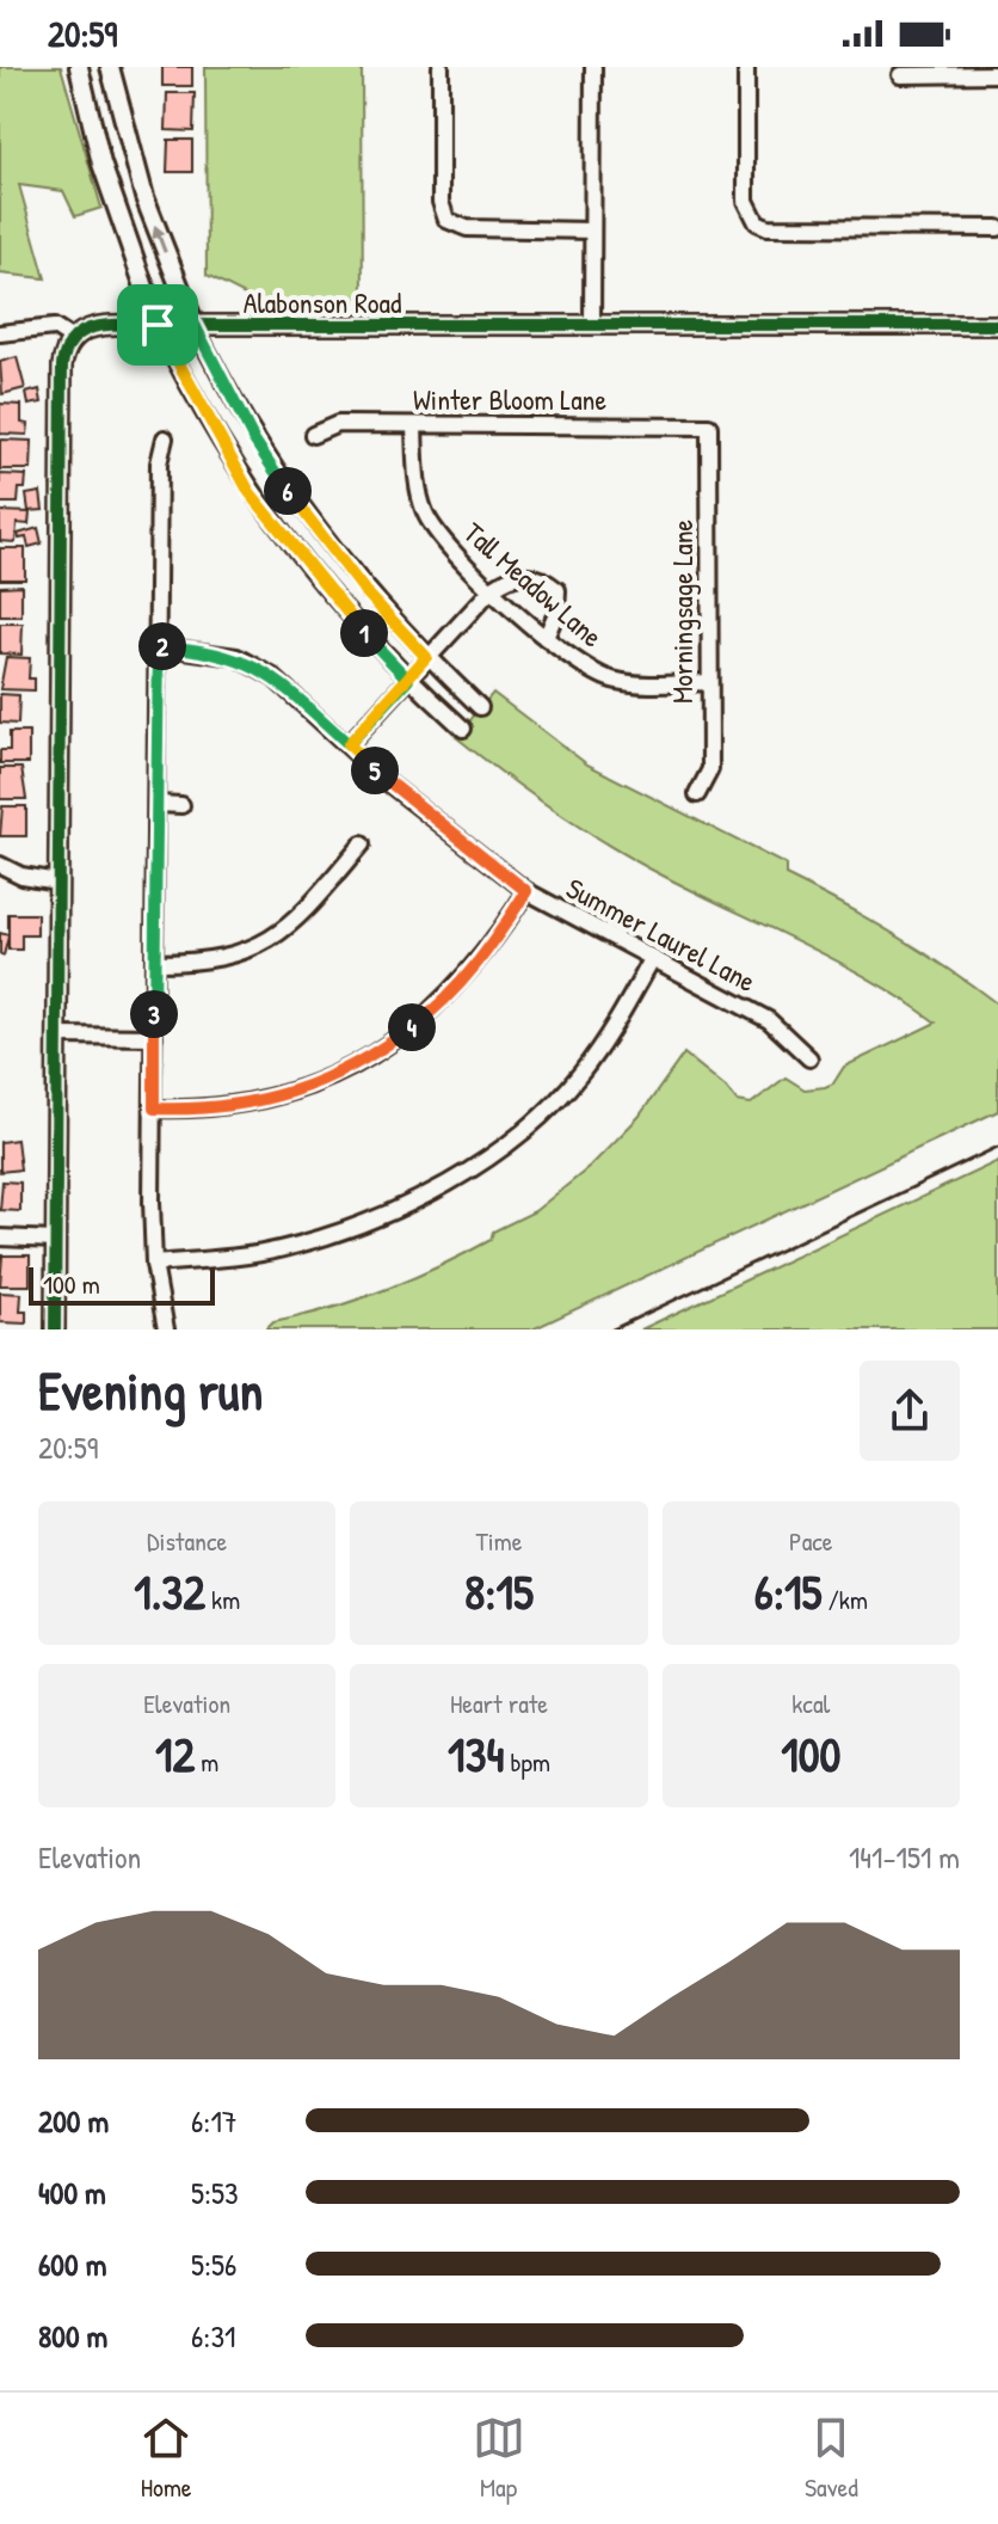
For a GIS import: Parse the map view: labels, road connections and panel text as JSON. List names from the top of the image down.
{
  "streets": {
    "street": [
      "Alabonson Road",
      "Winter Bloom Lane",
      "Tall Meadow Lane",
      "Morningsage Lane",
      "Summer Laurel Lane"
    ]
  },
  "crossings": [
    ["Winter Bloom Lane", "Tall Meadow Lane"],
    ["Winter Bloom Lane", "Morningsage Lane"],
    ["Tall Meadow Lane", "Morningsage Lane"]
  ],
  "scale_bar": "100 m",
  "page": {
    "status": "20:59",
    "pins": [
      "6",
      "1",
      "2",
      "5",
      "3",
      "4"
    ],
    "scale": "100 m",
    "heading": ["Evening run", "20:59"],
    "stats": [
      ["Distance", "1.32 km"],
      ["Time", "8:15"],
      ["Pace", "6:15 /km"],
      ["Elevation", "12 m"],
      ["Heart rate", "134 bpm"],
      ["kcal", "100"]
    ],
    "chart": ["Elevation", "141–151 m"],
    "list": [
      {
        "name": "200 m",
        "note": "6:17"
      },
      {
        "name": "400 m",
        "note": "5:53"
      },
      {
        "name": "600 m",
        "note": "5:56"
      },
      {
        "name": "800 m",
        "note": "6:31"
      }
    ],
    "tabs": ["Home", "Map", "Saved"]
  }
}
